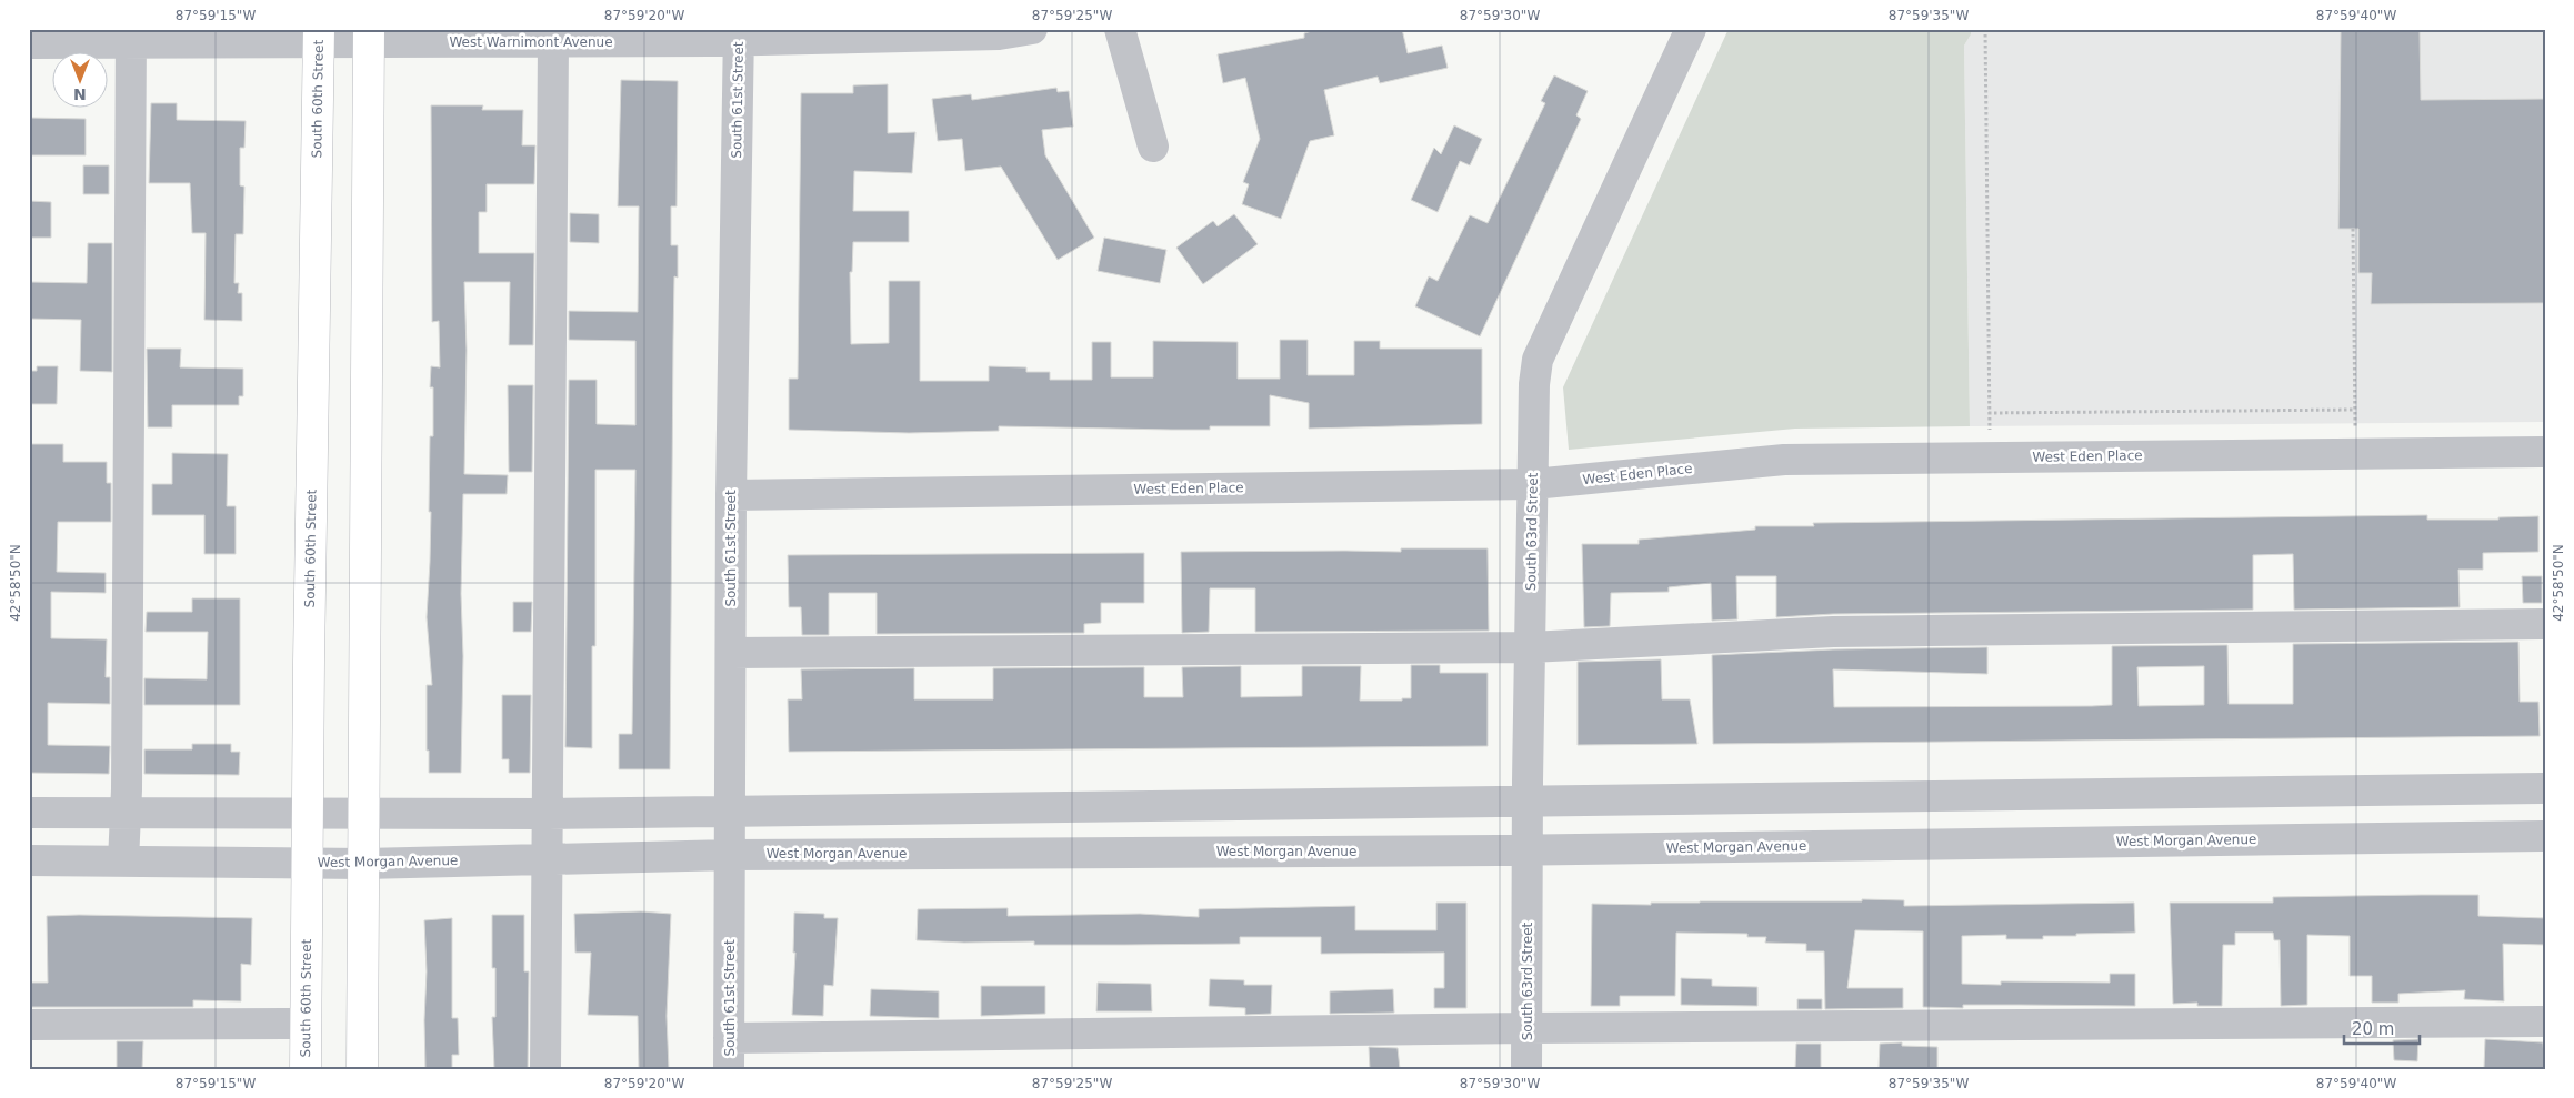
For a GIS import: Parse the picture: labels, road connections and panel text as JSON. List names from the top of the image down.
{
  "streets": {
    "main road": ["South 60th Street"],
    "street": [
      "West Warnimont Avenue",
      "South 61st Street",
      "West Eden Place",
      "South 63rd Street",
      "West Morgan Avenue"
    ]
  },
  "crossings": [
    ["West Warnimont Avenue", "South 60th Street"],
    ["West Warnimont Avenue", "South 61st Street"],
    ["South 60th Street", "West Morgan Avenue"],
    ["South 61st Street", "West Eden Place"],
    ["South 61st Street", "West Morgan Avenue"],
    ["West Eden Place", "South 63rd Street"],
    ["South 63rd Street", "West Morgan Avenue"]
  ],
  "scale_bar": "20 m",
  "north": "bottom",
  "coordinates": [
    "87°59'15\"W",
    "87°59'20\"W",
    "87°59'25\"W",
    "87°59'30\"W",
    "87°59'35\"W",
    "87°59'40\"W",
    "42°58'50\"N"
  ]
}
